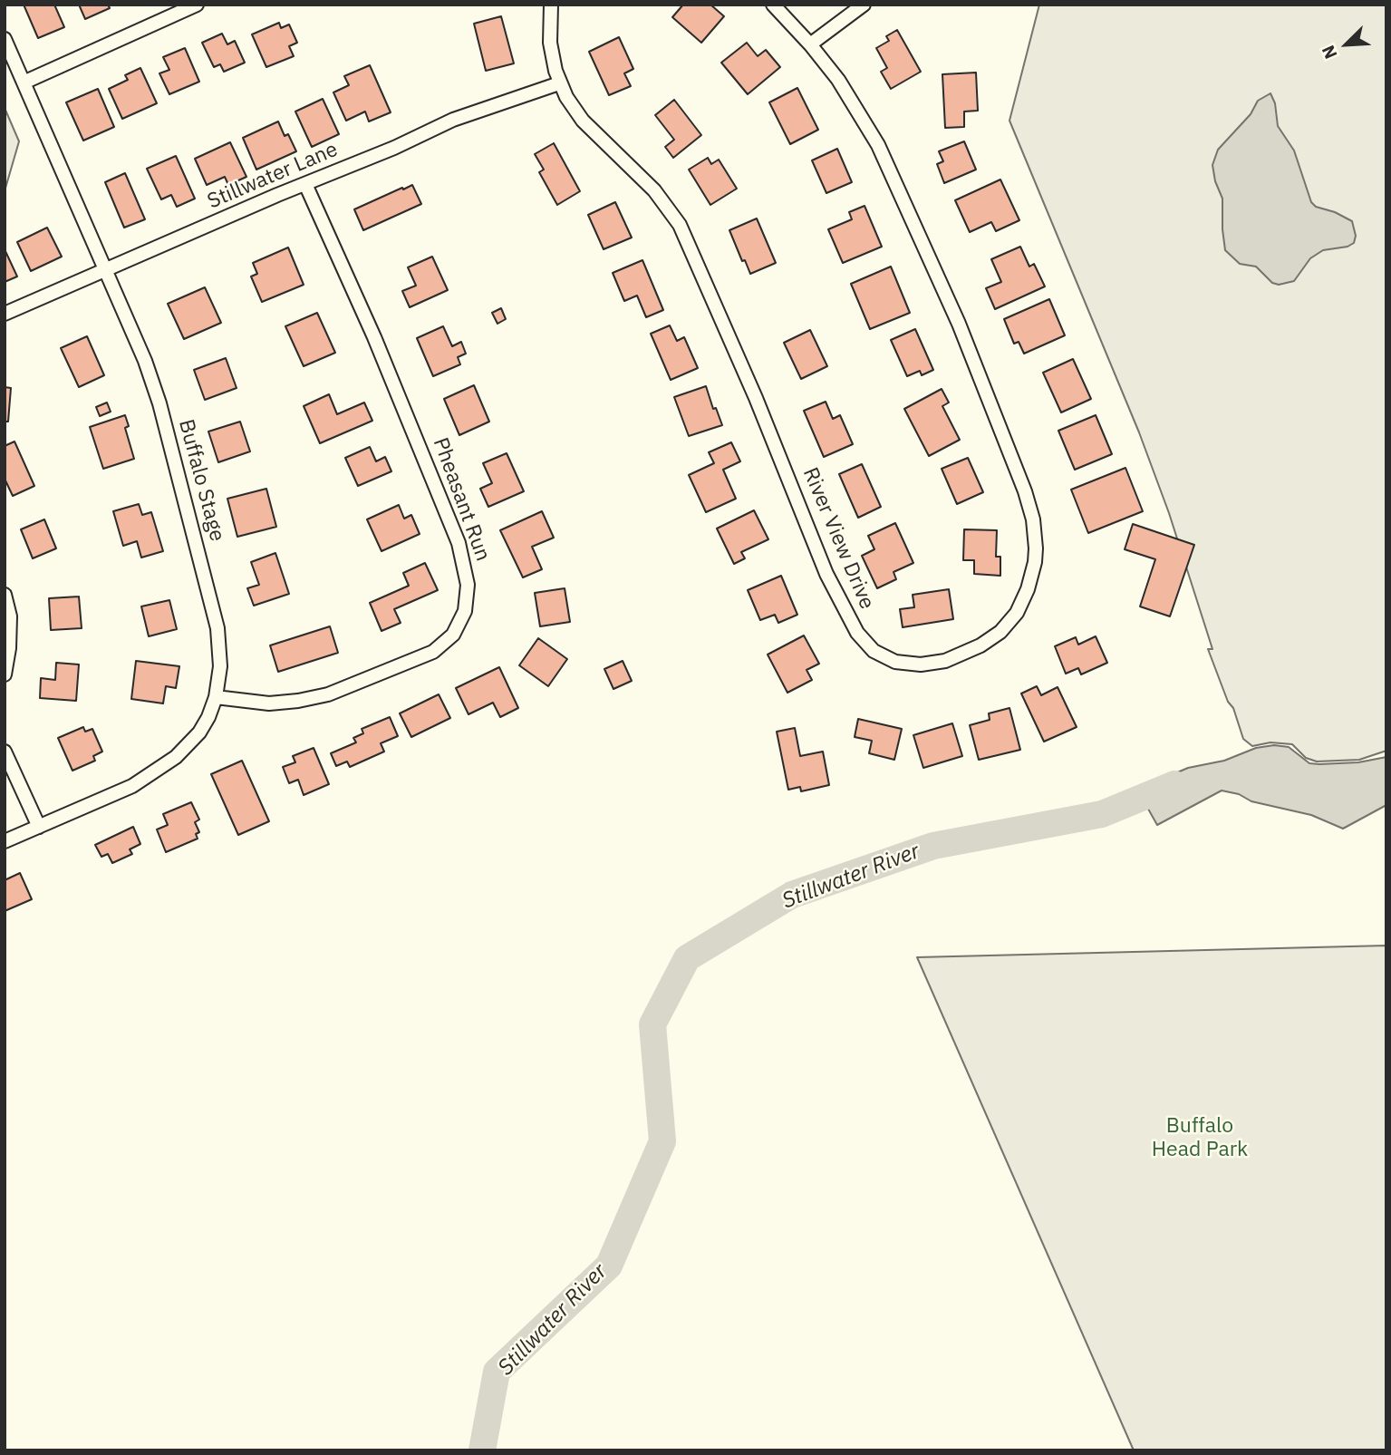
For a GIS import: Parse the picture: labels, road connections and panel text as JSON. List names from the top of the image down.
{
  "streets": {
    "street": [
      "Stillwater Lane",
      "Buffalo Stage",
      "Pheasant Run",
      "River View Drive"
    ]
  },
  "crossings": [
    ["Stillwater Lane", "Buffalo Stage"],
    ["Stillwater Lane", "Pheasant Run"],
    ["Stillwater Lane", "River View Drive"],
    ["Buffalo Stage", "Pheasant Run"]
  ],
  "water": ["Stillwater River"],
  "parks": ["Buffalo Head Park"],
  "north": "bottom left"
}
